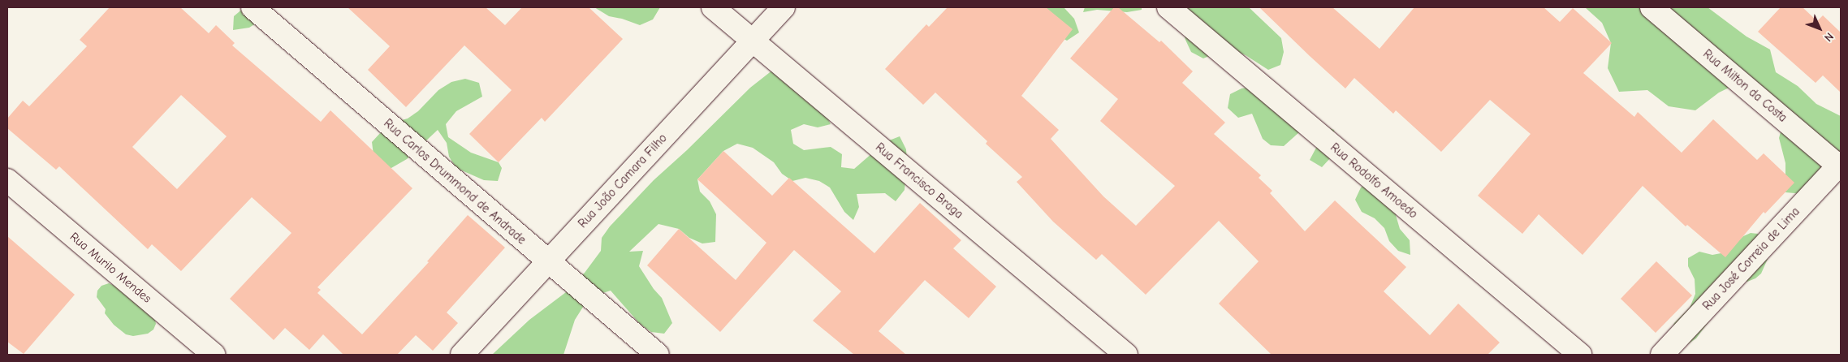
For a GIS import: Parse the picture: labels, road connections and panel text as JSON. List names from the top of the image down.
{
  "streets": {
    "street": [
      "Rua Milton da Costa",
      "Rua João Camara Filho",
      "Rua Francisco Braga",
      "Rua Rodolfo Amoedo",
      "Rua Carlos Drummond de Andrade",
      "Rua José Correia de Lima",
      "Rua Murilo Mendes"
    ]
  },
  "crossings": [
    ["Rua Milton da Costa", "Rua José Correia de Lima"],
    ["Rua João Camara Filho", "Rua Francisco Braga"],
    ["Rua João Camara Filho", "Rua Carlos Drummond de Andrade"]
  ],
  "north": "bottom right"
}
